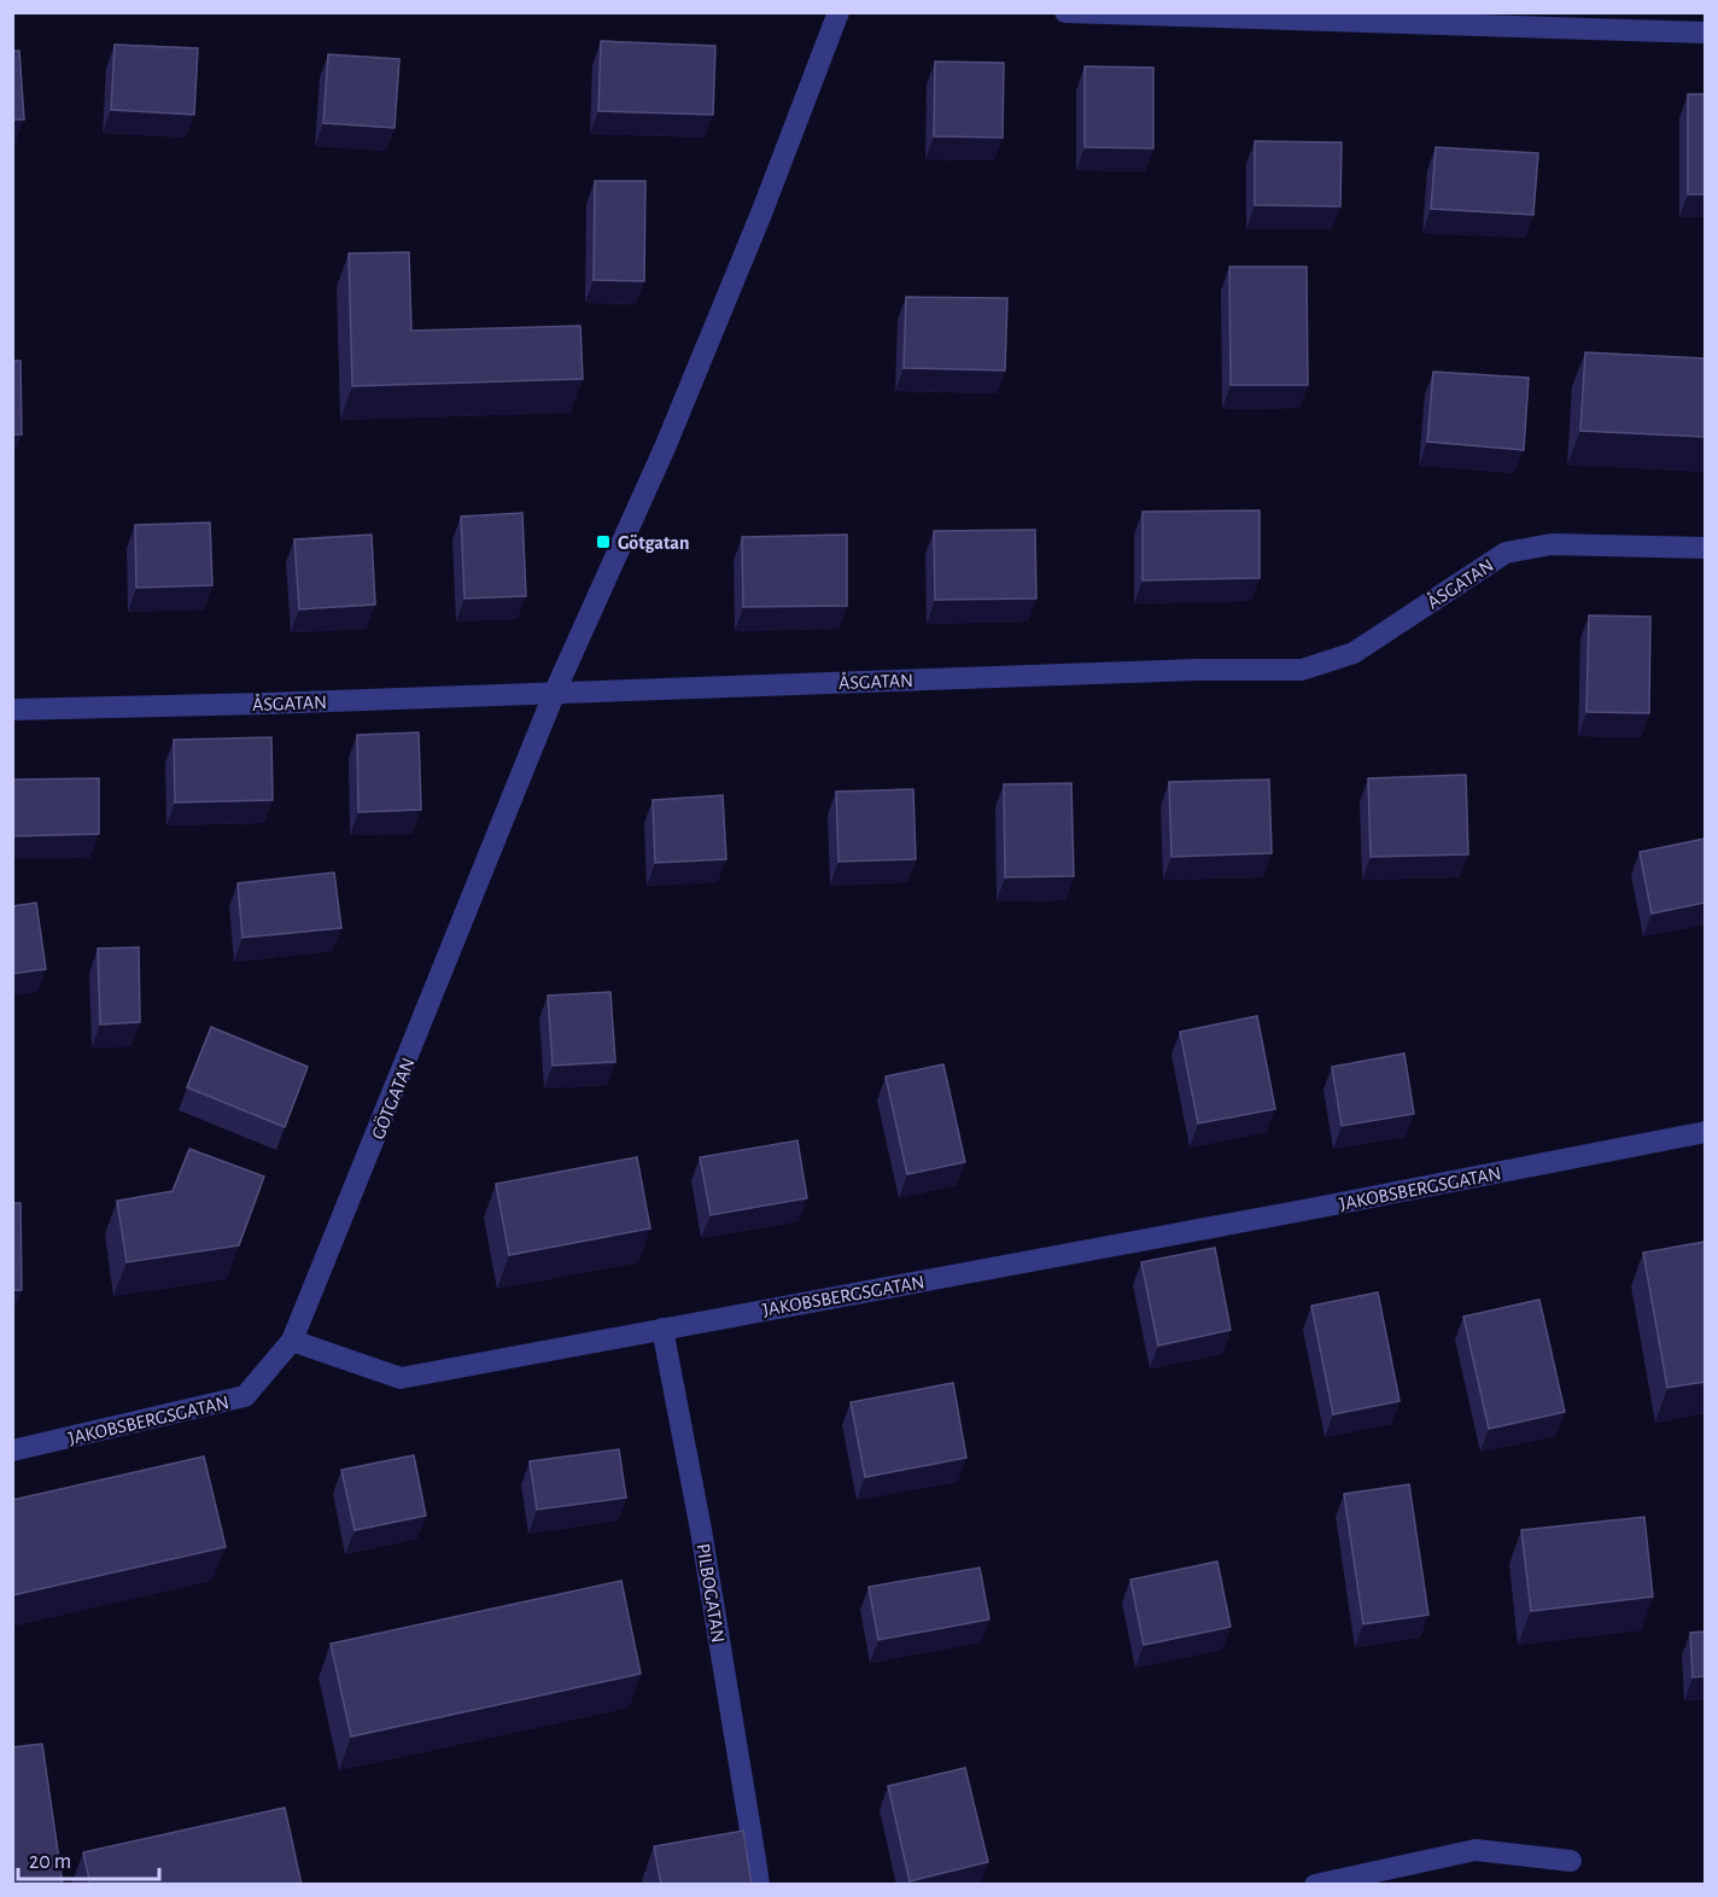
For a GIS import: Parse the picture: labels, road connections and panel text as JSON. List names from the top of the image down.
{
  "streets": {
    "street": [
      "ÅSGATAN",
      "GÖTGATAN",
      "JAKOBSBERGSGATAN",
      "PILBOGATAN"
    ]
  },
  "crossings": [
    ["ÅSGATAN", "GÖTGATAN"],
    ["GÖTGATAN", "JAKOBSBERGSGATAN"],
    ["JAKOBSBERGSGATAN", "PILBOGATAN"]
  ],
  "places": {
    "transit": ["Götgatan"]
  },
  "scale_bar": "20 m"
}
